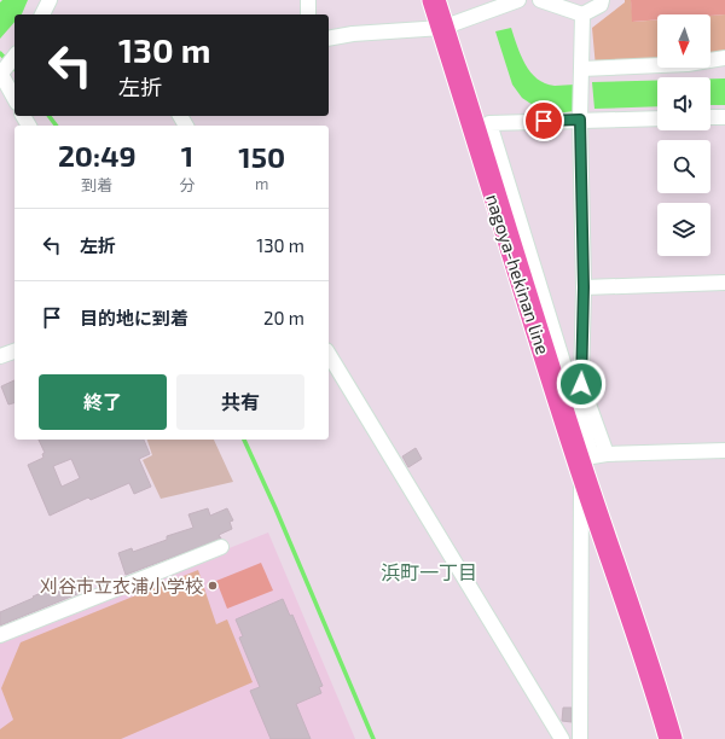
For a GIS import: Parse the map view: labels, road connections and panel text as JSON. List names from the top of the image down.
{
  "streets": {
    "main road": ["nagoya-hekinan line"]
  },
  "districts": ["浜町一丁目"],
  "places": ["刈谷市立衣浦小学校"],
  "north": "bottom",
  "page": {
    "turn": ["130 m", "左折"],
    "eta": [
      "20:49",
      "到着",
      "1",
      "分",
      "150",
      "m"
    ],
    "list": [
      {
        "name": "左折",
        "value": "130 m"
      },
      {
        "name": "目的地に到着",
        "value": "20 m"
      }
    ],
    "buttons": ["終了", "共有"]
  }
}
